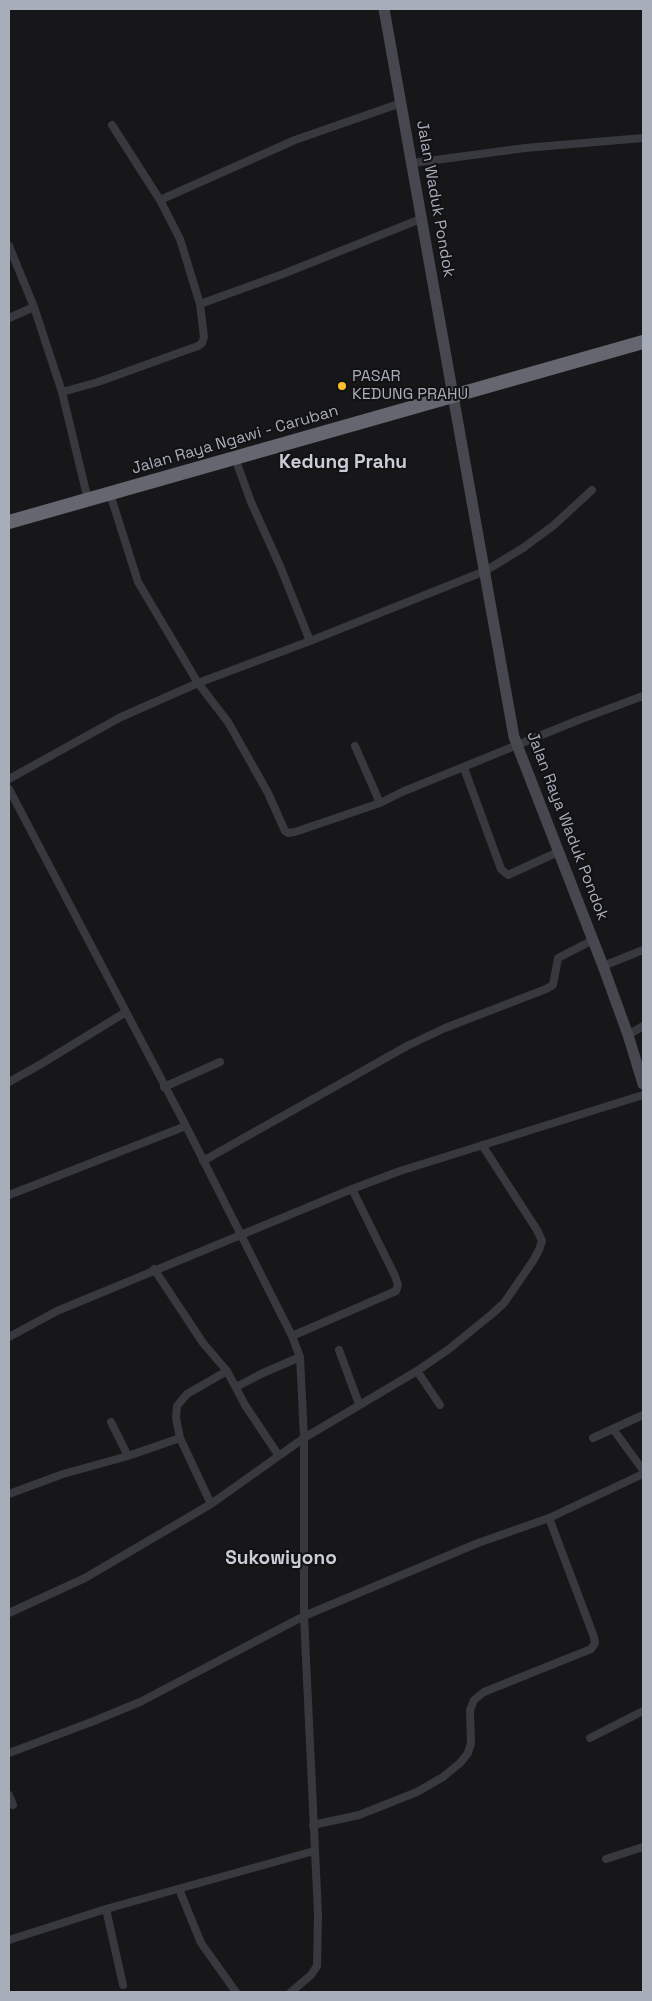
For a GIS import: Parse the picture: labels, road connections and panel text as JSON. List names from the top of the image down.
{
  "streets": {
    "highway": ["Jalan Raya Ngawi - Caruban"],
    "street": ["Jalan Waduk Pondok", "Jalan Raya Waduk Pondok"]
  },
  "crossings": [
    ["Jalan Waduk Pondok", "Jalan Raya Ngawi - Caruban"],
    ["Jalan Waduk Pondok", "Jalan Raya Waduk Pondok"],
    ["Jalan Raya Ngawi - Caruban", "Jalan Raya Waduk Pondok"]
  ],
  "districts": ["Kedung Prahu", "Sukowiyono"],
  "places": ["PASAR KEDUNG PRAHU"]
}
